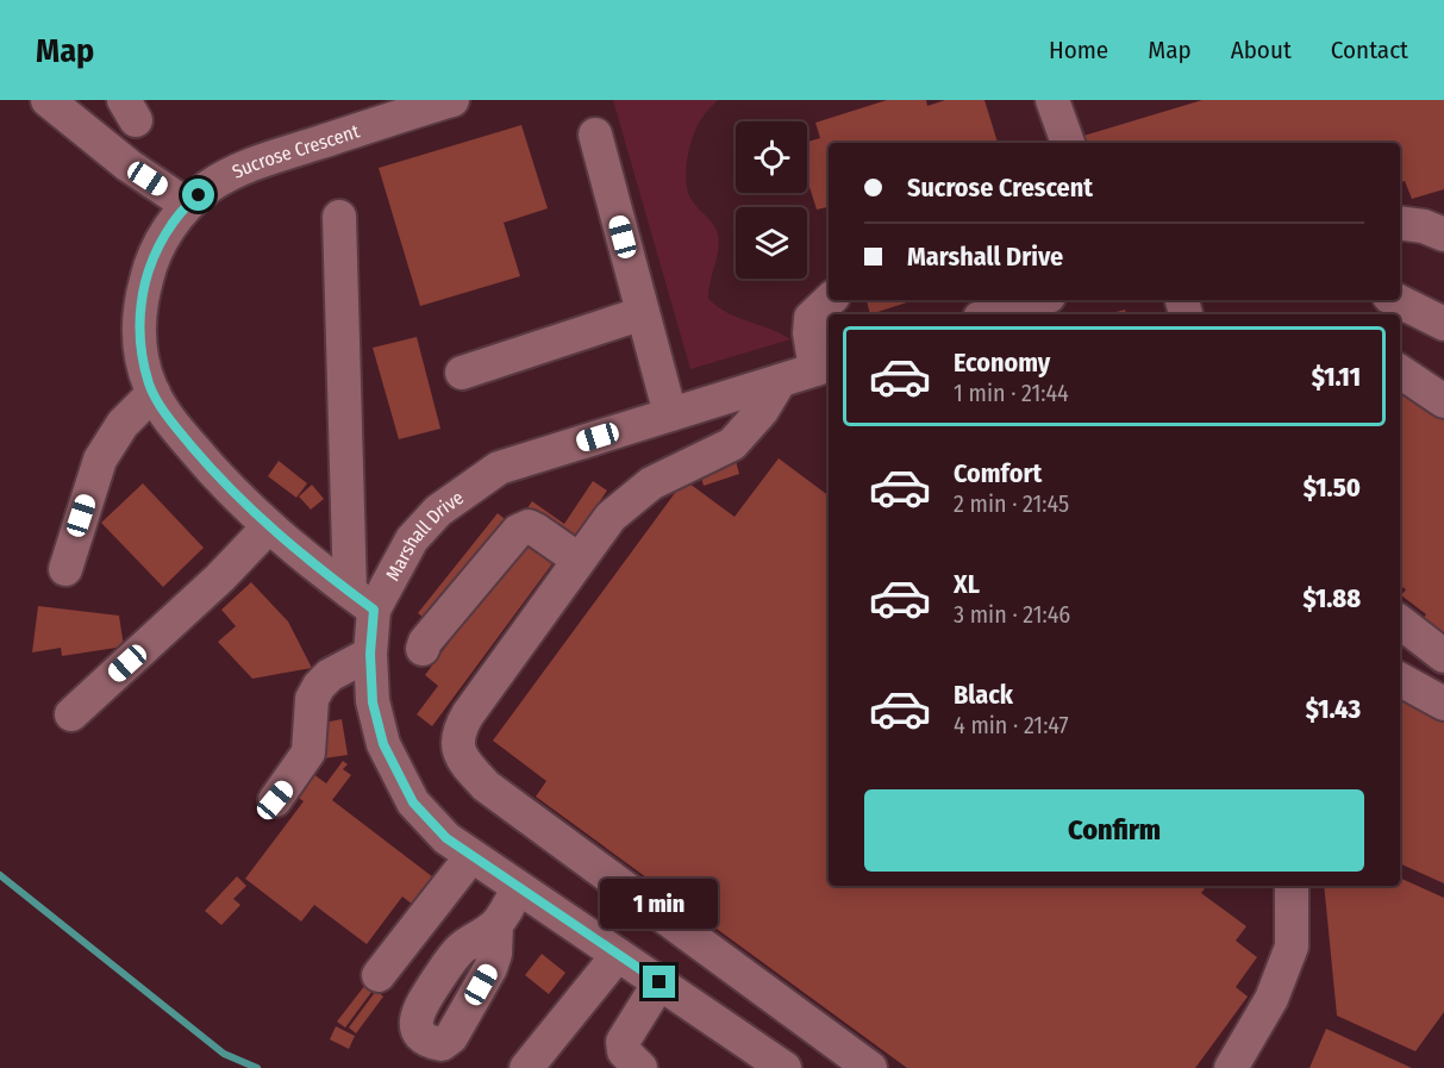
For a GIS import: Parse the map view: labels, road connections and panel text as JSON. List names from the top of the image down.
{
  "streets": {
    "lane": ["Sucrose Crescent", "Marshall Drive"]
  },
  "crossings": [
    ["Sucrose Crescent", "Marshall Drive"]
  ],
  "page": {
    "header": "Map",
    "nav": [
      "Home",
      "Map",
      "About",
      "Contact"
    ],
    "banner": ["Sucrose Crescent", "Marshall Drive"],
    "list": [
      {
        "name": "Economy",
        "note": "1 min · 21:44",
        "value": "$1.11"
      },
      {
        "name": "Comfort",
        "note": "2 min · 21:45",
        "value": "$1.50"
      },
      {
        "name": "XL",
        "note": "3 min · 21:46",
        "value": "$1.88"
      },
      {
        "name": "Black",
        "note": "4 min · 21:47",
        "value": "$1.43"
      }
    ],
    "buttons": "Confirm",
    "bubble": "1 min"
  }
}
